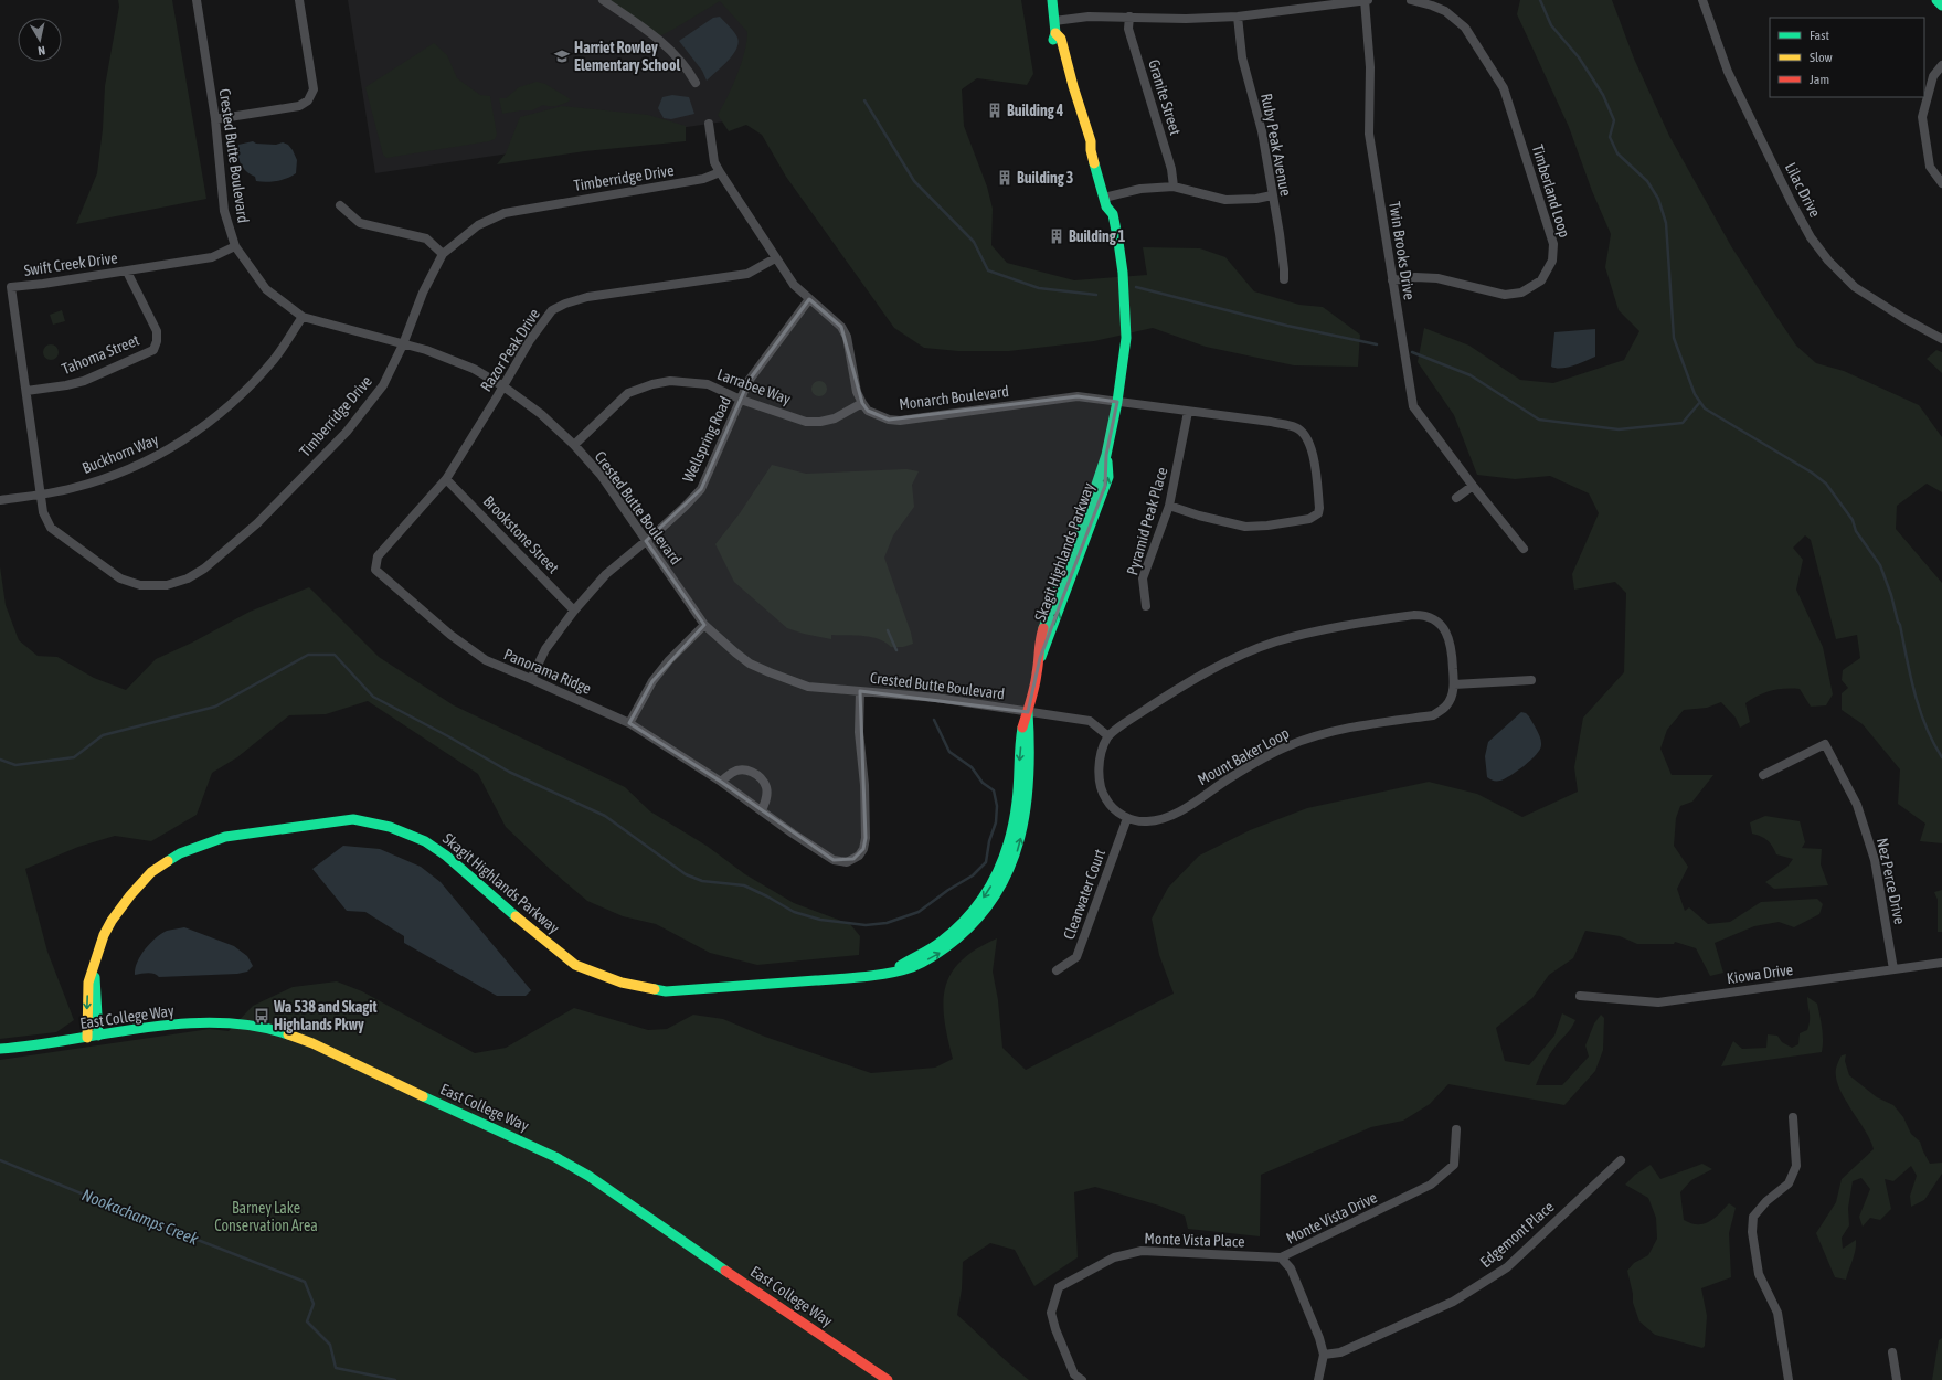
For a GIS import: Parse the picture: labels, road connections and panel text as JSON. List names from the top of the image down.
{
  "streets": {
    "street": [
      "Granite Street",
      "Ruby Peak Avenue",
      "Crested Butte Boulevard",
      "Timberridge Drive",
      "Lilac Drive",
      "Timberland Loop",
      "Twin Brooks Drive",
      "Swift Creek Drive",
      "Razor Peak Drive",
      "Tahoma Street",
      "Larrabee Way",
      "Monarch Boulevard",
      "Wellspring Road",
      "Buckhorn Way",
      "Pyramid Peak Place",
      "Brookstone Street",
      "Skagit Highlands Parkway",
      "Panorama Ridge",
      "Mount Baker Loop",
      "Nez Perce Drive",
      "Clearwater Court",
      "Kiowa Drive",
      "East College Way",
      "Monte Vista Drive",
      "Edgemont Place",
      "Monte Vista Place"
    ]
  },
  "crossings": [
    ["Crested Butte Boulevard", "Timberridge Drive"],
    ["Crested Butte Boulevard", "Swift Creek Drive"],
    ["Crested Butte Boulevard", "Razor Peak Drive"],
    ["Crested Butte Boulevard", "Larrabee Way"],
    ["Crested Butte Boulevard", "Wellspring Road"],
    ["Crested Butte Boulevard", "Buckhorn Way"],
    ["Crested Butte Boulevard", "Skagit Highlands Parkway"],
    ["Crested Butte Boulevard", "Panorama Ridge"],
    ["Timberridge Drive", "Swift Creek Drive"],
    ["Timberridge Drive", "Buckhorn Way"],
    ["Timberland Loop", "Twin Brooks Drive"],
    ["Swift Creek Drive", "Tahoma Street"],
    ["Swift Creek Drive", "Buckhorn Way"],
    ["Razor Peak Drive", "Brookstone Street"],
    ["Razor Peak Drive", "Panorama Ridge"],
    ["Larrabee Way", "Monarch Boulevard"],
    ["Larrabee Way", "Wellspring Road"],
    ["Monarch Boulevard", "Skagit Highlands Parkway"],
    ["Wellspring Road", "Brookstone Street"],
    ["Wellspring Road", "Panorama Ridge"],
    ["Skagit Highlands Parkway", "East College Way"],
    ["Mount Baker Loop", "Clearwater Court"],
    ["Nez Perce Drive", "Kiowa Drive"],
    ["Monte Vista Drive", "Edgemont Place"],
    ["Monte Vista Drive", "Monte Vista Place"]
  ],
  "water": ["Nookachamps Creek"],
  "parks": ["Barney Lake Conservation Area"],
  "places": {
    "school or university": ["Harriet Rowley Elementary School"],
    "building": ["Building 4", "Building 3", "Building 1"],
    "bus stop": ["Wa 538 and Skagit Highlands Pkwy"]
  },
  "legend": ["Fast", "Slow", "Jam"],
  "north": "bottom"
}
